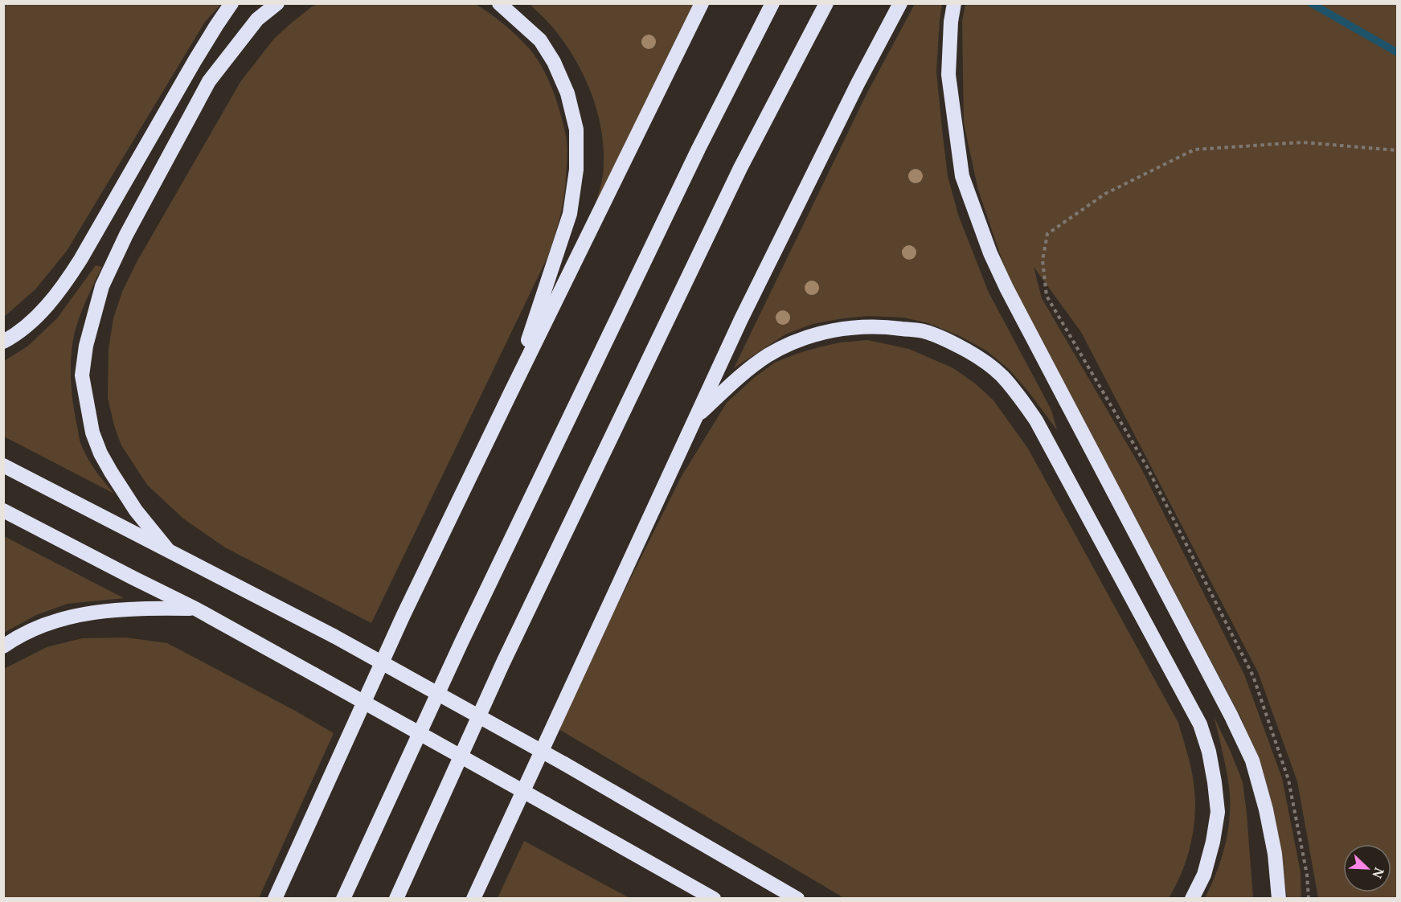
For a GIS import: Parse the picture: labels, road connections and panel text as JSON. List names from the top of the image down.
{
  "north": "bottom right"
}
